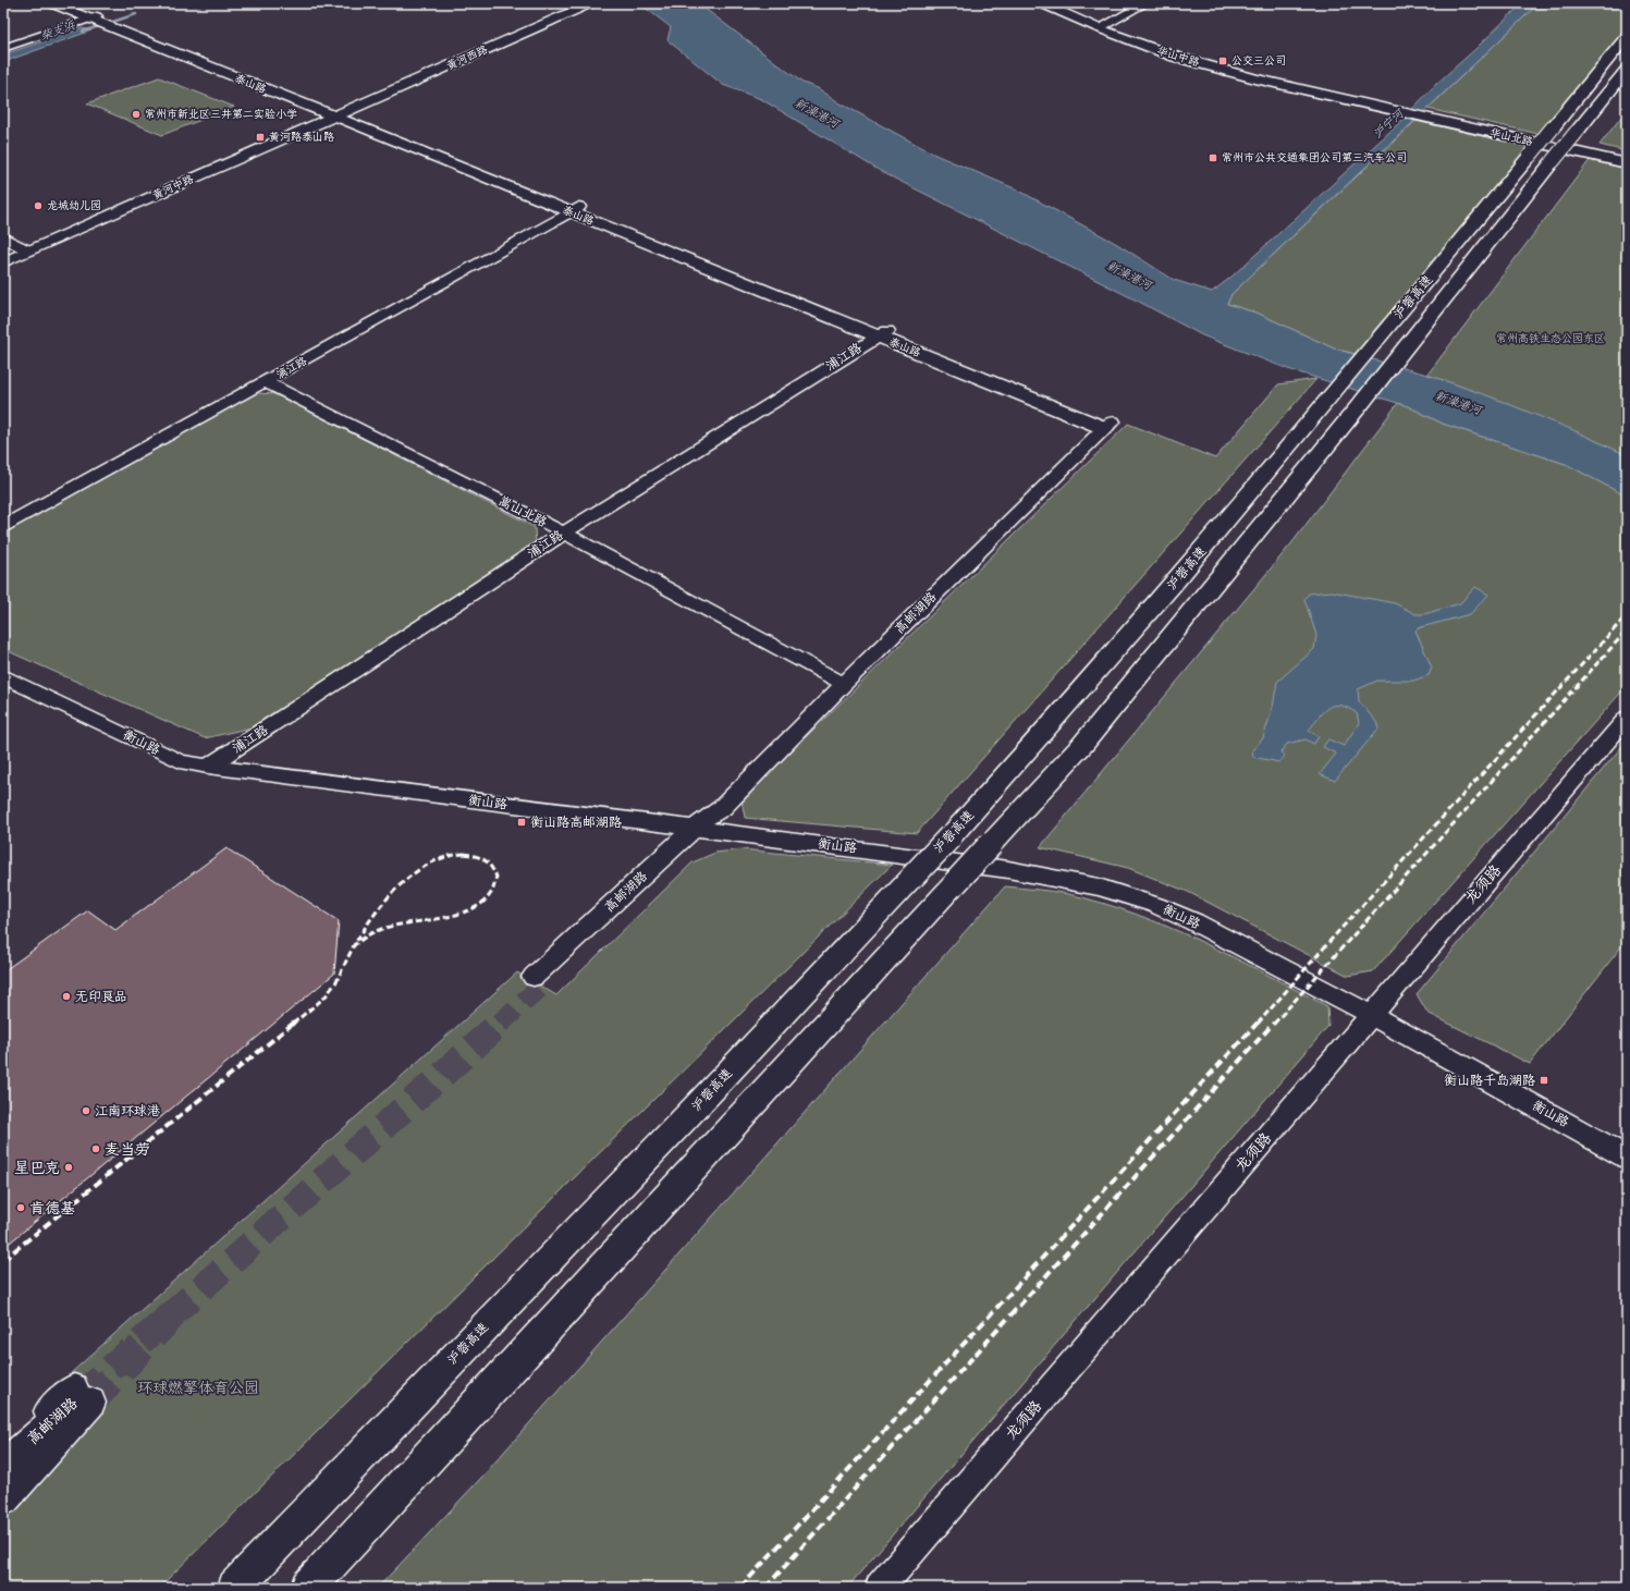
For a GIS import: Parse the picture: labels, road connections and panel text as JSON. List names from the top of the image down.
{
  "streets": {
    "main road": [
      "华山中路",
      "黄河西路",
      "泰山路",
      "华山北路",
      "黄河中路",
      "沪蓉高速"
    ],
    "street": [
      "浦江路",
      "漓江路",
      "嵩山北路",
      "高邮湖路",
      "衡山路",
      "龙须路"
    ]
  },
  "crossings": [
    ["华山中路", "华山北路"],
    ["黄河西路", "泰山路"],
    ["黄河西路", "黄河中路"],
    ["泰山路", "黄河中路"],
    ["泰山路", "浦江路"],
    ["泰山路", "漓江路"],
    ["泰山路", "高邮湖路"],
    ["浦江路", "嵩山北路"],
    ["浦江路", "衡山路"],
    ["漓江路", "嵩山北路"],
    ["嵩山北路", "高邮湖路"],
    ["高邮湖路", "衡山路"],
    ["衡山路", "龙须路"]
  ],
  "water": ["柴支浜", "新澡港河", "沪宁河"],
  "parks": ["常州高铁生态公园东区", "环球燃擎体育公园"],
  "places": {
    "transit": [
      "公交三公司",
      "黄河路泰山路",
      "常州市公共交通集团公司第三汽车公司",
      "衡山路高邮湖路",
      "衡山路千岛湖路"
    ],
    "other": [
      "常州市新北区三井第二实验小学",
      "龙城幼儿园",
      "无印良品",
      "江南环球港",
      "麦当劳",
      "星巴克",
      "肯德基"
    ]
  }
}
